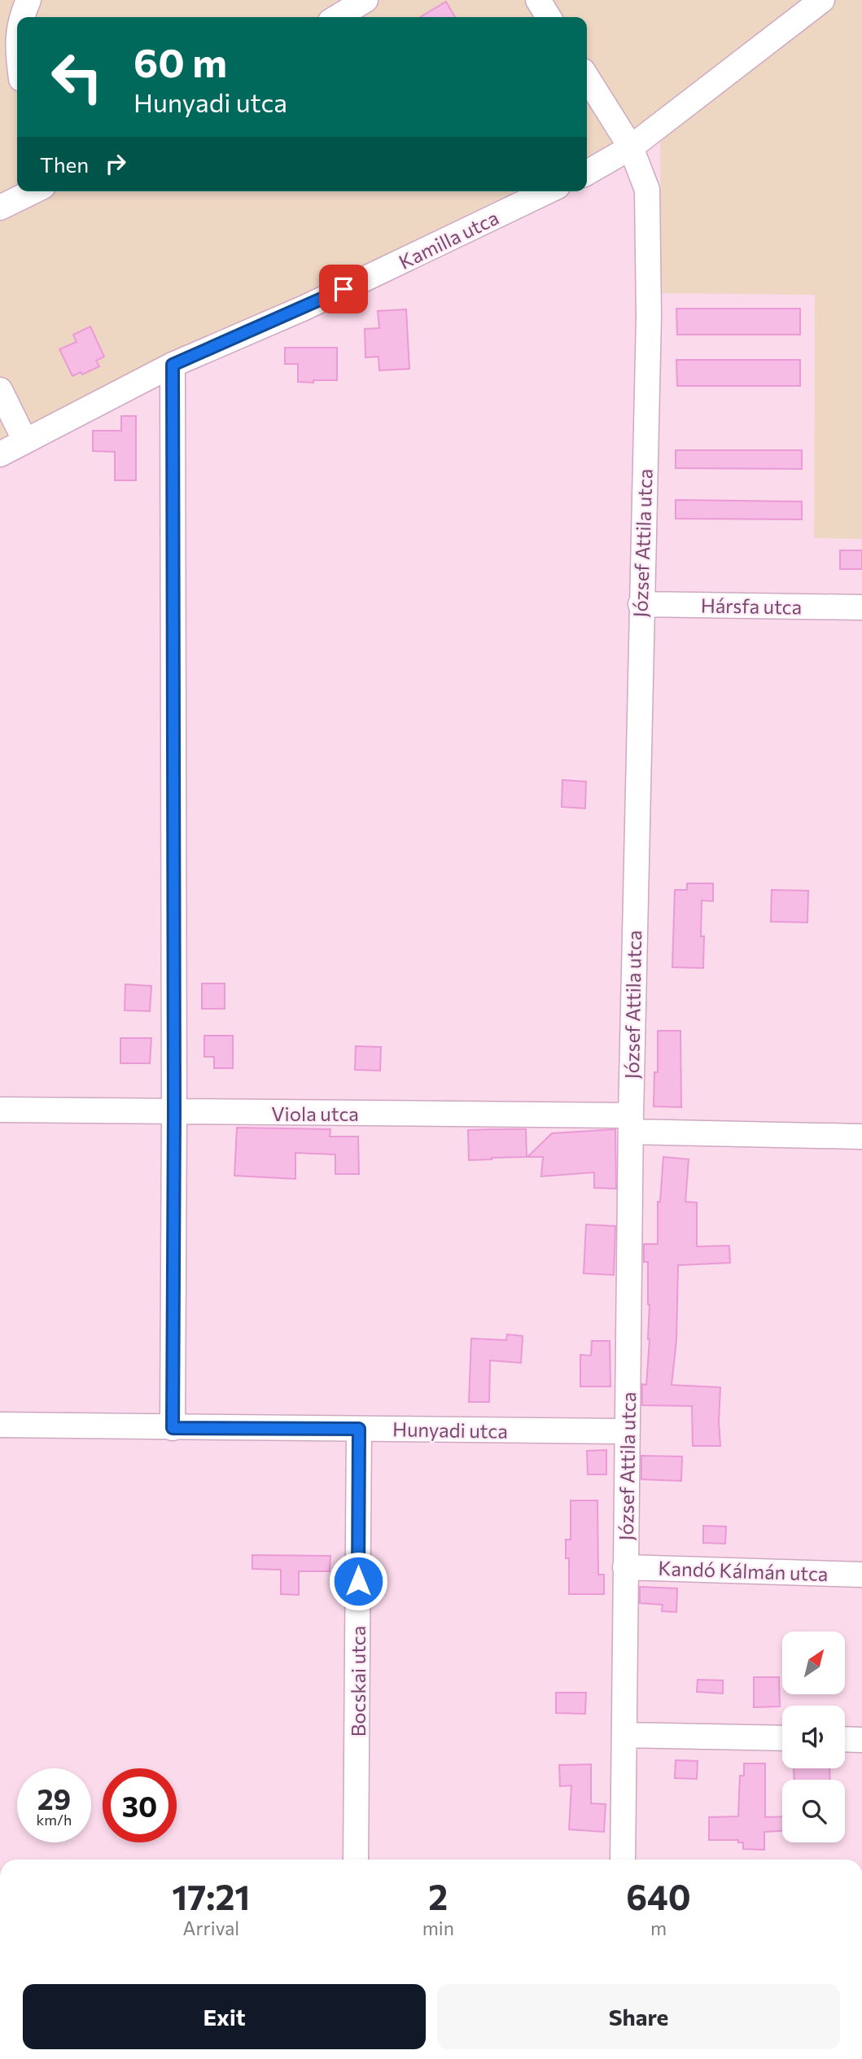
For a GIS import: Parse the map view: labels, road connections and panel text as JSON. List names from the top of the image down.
{
  "streets": {
    "street": [
      "Kamilla utca",
      "József Attila utca",
      "Hársfa utca",
      "Viola utca",
      "Hunyadi utca",
      "Kandó Kálmán utca",
      "Bocskai utca"
    ]
  },
  "crossings": [
    ["József Attila utca", "Hársfa utca"],
    ["József Attila utca", "Viola utca"],
    ["József Attila utca", "Hunyadi utca"],
    ["József Attila utca", "Kandó Kálmán utca"],
    ["Hunyadi utca", "Bocskai utca"]
  ],
  "north": "top right",
  "page": {
    "turn": ["60 m", "Hunyadi utca"],
    "then": "Then",
    "speed": "29 km/h",
    "limit": "30",
    "eta": [
      "17:21",
      "Arrival",
      "2",
      "min",
      "640",
      "m"
    ],
    "buttons": ["Exit", "Share"]
  }
}
